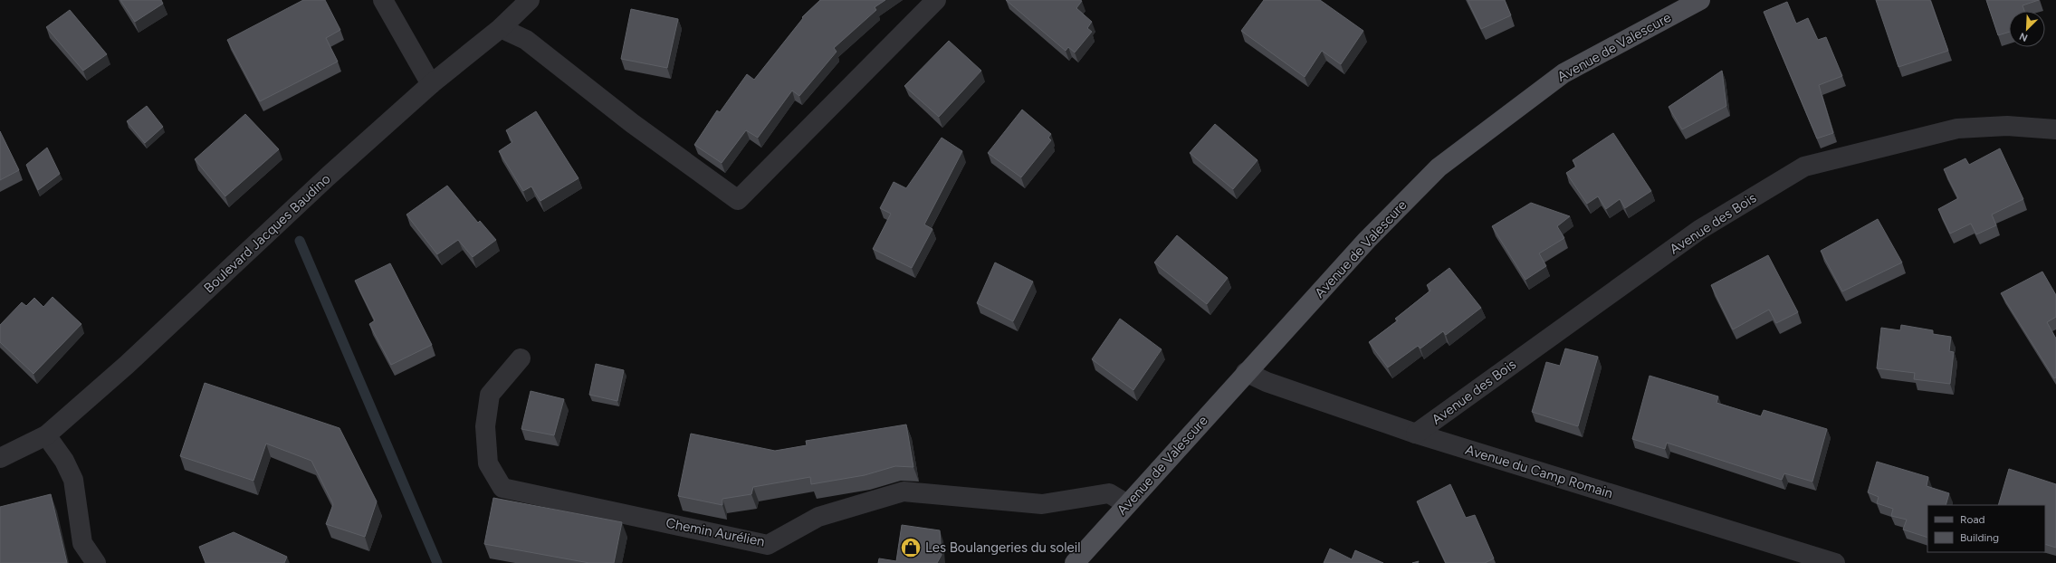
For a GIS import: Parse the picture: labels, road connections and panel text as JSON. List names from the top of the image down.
{
  "streets": {
    "main road": ["Avenue de Valescure"],
    "street": [
      "Avenue des Bois",
      "Boulevard Jacques Baudino",
      "Avenue du Camp Romain",
      "Chemin Aurélien"
    ]
  },
  "crossings": [
    ["Avenue de Valescure", "Avenue du Camp Romain"],
    ["Avenue de Valescure", "Chemin Aurélien"],
    ["Avenue des Bois", "Avenue du Camp Romain"]
  ],
  "places": {
    "shop": ["Les Boulangeries du soleil"]
  },
  "legend": ["Road", "Building"],
  "north": "bottom left"
}
